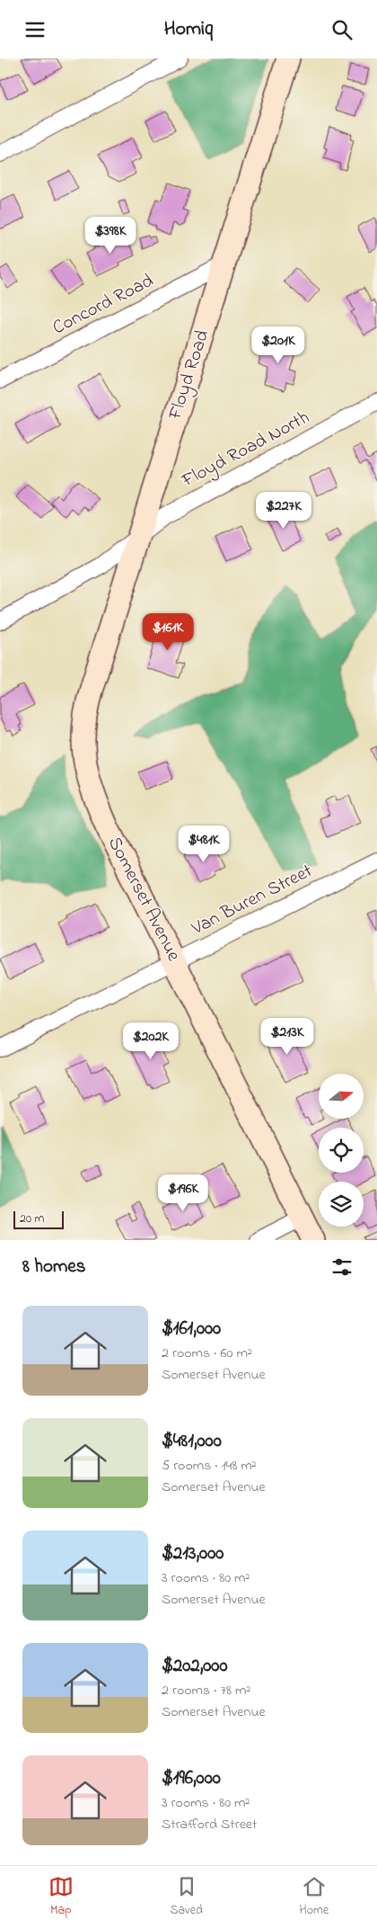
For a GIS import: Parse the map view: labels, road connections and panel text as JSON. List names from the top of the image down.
{
  "streets": {
    "street": [
      "Concord Road",
      "Floyd Road",
      "Floyd Road North",
      "Somerset Avenue",
      "Van Buren Street"
    ]
  },
  "crossings": [
    ["Concord Road", "Floyd Road"],
    ["Floyd Road", "Floyd Road North"],
    ["Floyd Road", "Somerset Avenue"],
    ["Floyd Road North", "Somerset Avenue"],
    ["Somerset Avenue", "Van Buren Street"]
  ],
  "scale_bar": "20 m",
  "north": "right",
  "page": {
    "header": "Homiq",
    "price": [
      "$398K",
      "$201K",
      "$227K",
      "$161K",
      "$481K",
      "$213K",
      "$202K",
      "$196K"
    ],
    "scale": "20 m",
    "heading": "8 homes",
    "list": [
      {
        "name": "$161,000",
        "note": "2 rooms · 60 m² · Somerset Avenue"
      },
      {
        "name": "$481,000",
        "note": "5 rooms · 148 m² · Somerset Avenue"
      },
      {
        "name": "$213,000",
        "note": "3 rooms · 80 m² · Somerset Avenue"
      },
      {
        "name": "$202,000",
        "note": "2 rooms · 78 m² · Somerset Avenue"
      },
      {
        "name": "$196,000",
        "note": "3 rooms · 80 m² · Strafford Street"
      }
    ],
    "tabs": ["Map", "Saved", "Home"]
  }
}
